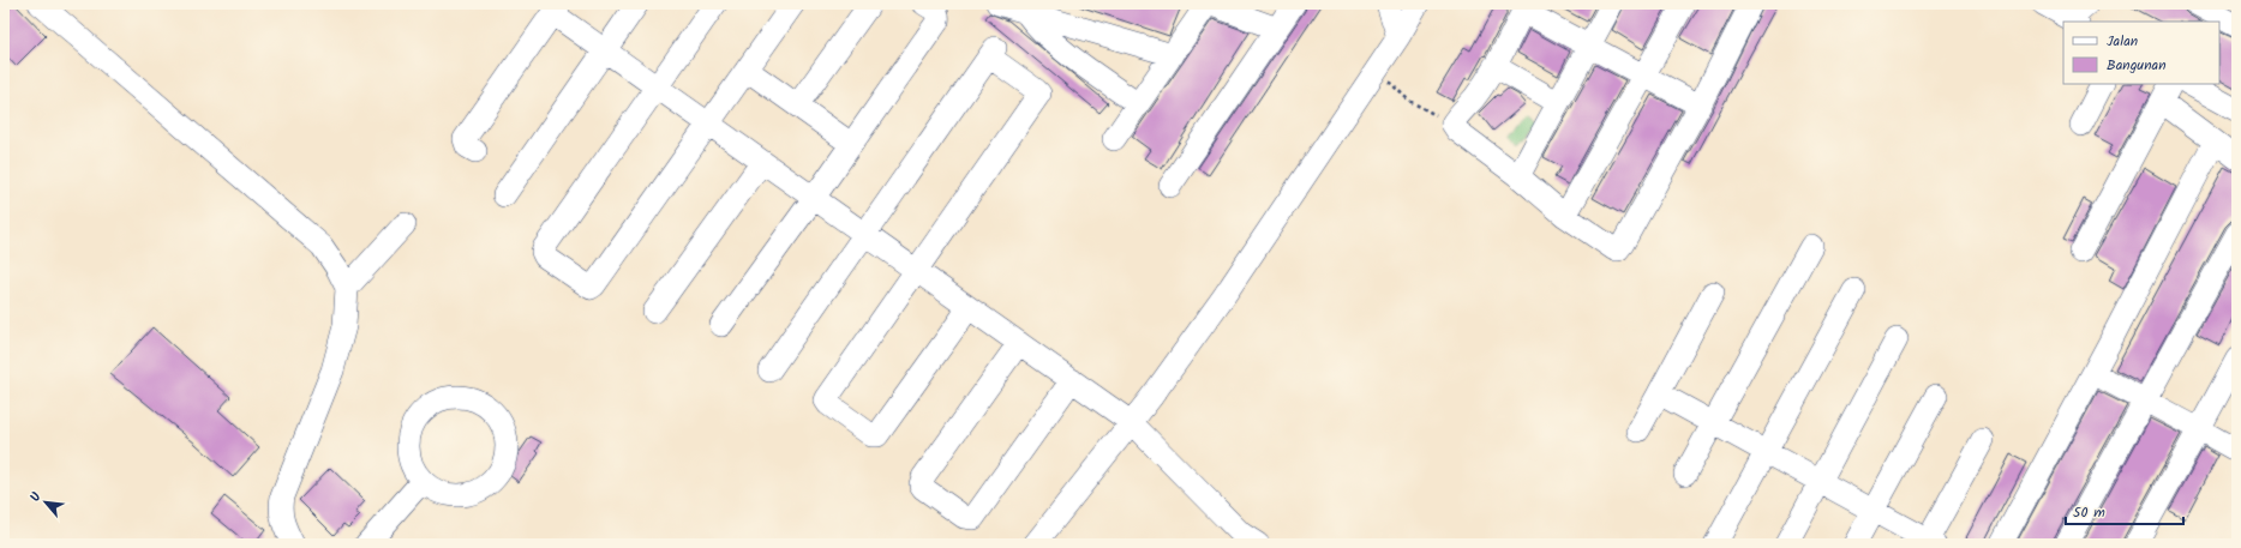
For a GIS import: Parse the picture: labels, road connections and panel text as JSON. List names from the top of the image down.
{
  "legend": ["Jalan", "Bangunan"],
  "scale_bar": "50 m",
  "north": "top left"
}
